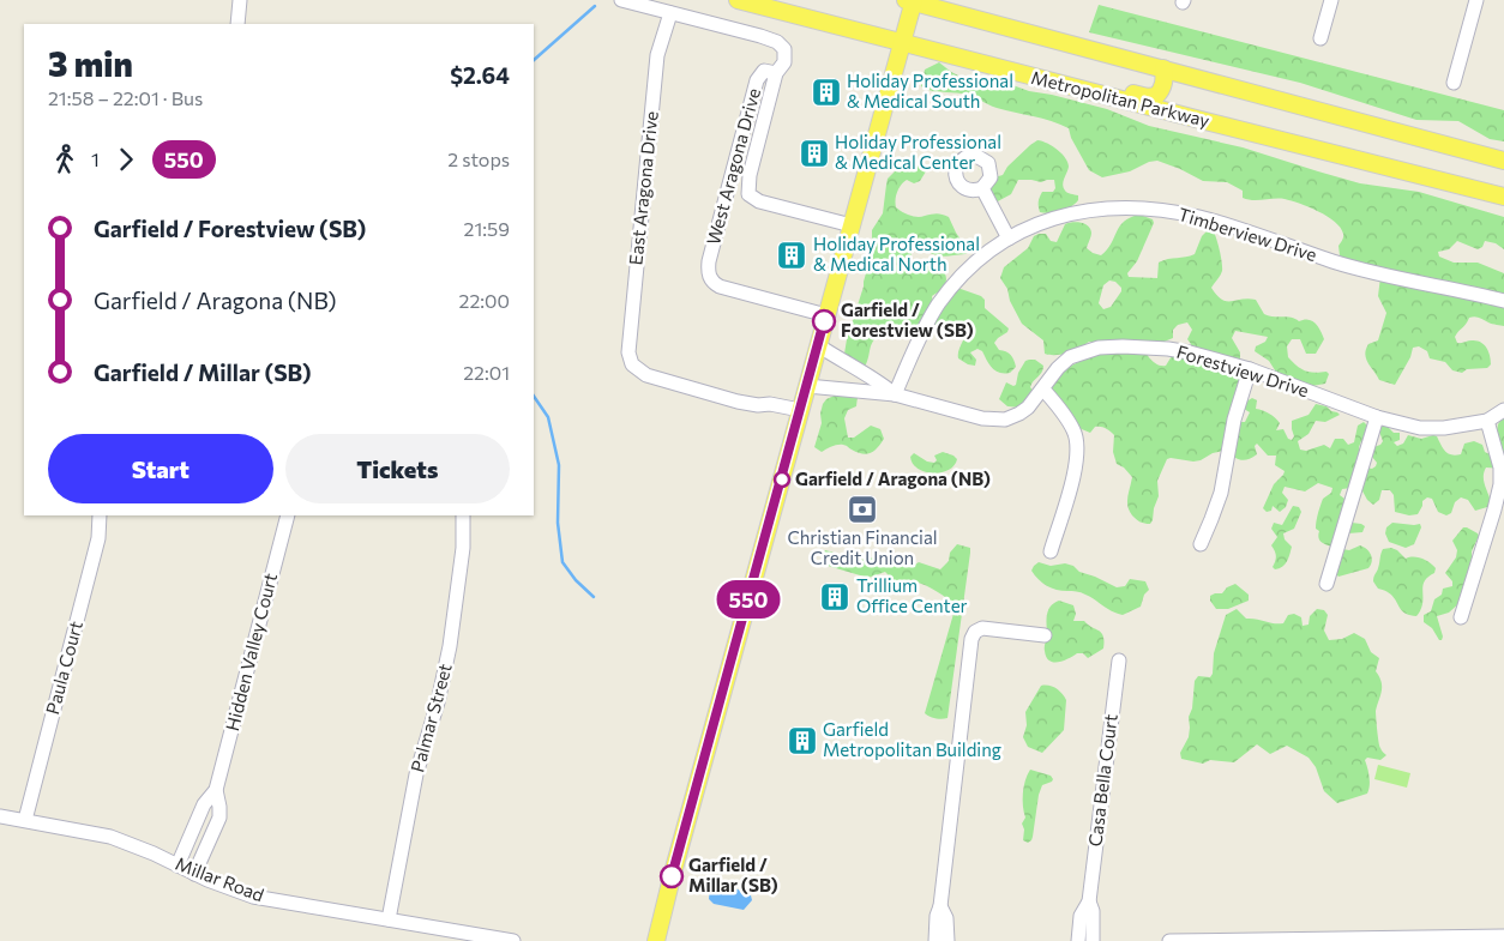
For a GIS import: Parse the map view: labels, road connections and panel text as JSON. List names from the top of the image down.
{
  "streets": {
    "main road": ["Metropolitan Parkway"],
    "street": [
      "West Aragona Drive",
      "East Aragona Drive",
      "Timberview Drive",
      "Forestview Drive",
      "Hidden Valley Court",
      "Paula Court",
      "Palmar Street",
      "Casa Bella Court",
      "Millar Road"
    ]
  },
  "crossings": [
    ["Timberview Drive", "Forestview Drive"],
    ["Hidden Valley Court", "Millar Road"],
    ["Paula Court", "Millar Road"],
    ["Palmar Street", "Millar Road"]
  ],
  "places": {
    "building": [
      "Holiday Professional & Medical South",
      "Holiday Professional & Medical Center",
      "Holiday Professional & Medical North",
      "Trillium Office Center",
      "Garfield Metropolitan Building"
    ],
    "other": ["Garfield / Forestview (SB)", "Garfield / Aragona (NB)", "Garfield / Millar (SB)"],
    "bank": ["Christian Financial Credit Union"]
  },
  "lines": ["bus line 550"],
  "page": {
    "on_map": "550",
    "heading": ["3 min", "21:58 – 22:01 · Bus", "$2.64"],
    "legs": ["1", "550", "2 stops"],
    "list": [
      {
        "name": "Garfield / Forestview (SB)",
        "value": "21:59"
      },
      {
        "name": "Garfield / Aragona (NB)",
        "value": "22:00"
      },
      {
        "name": "Garfield / Millar (SB)",
        "value": "22:01"
      }
    ],
    "buttons": ["Start", "Tickets"]
  }
}
